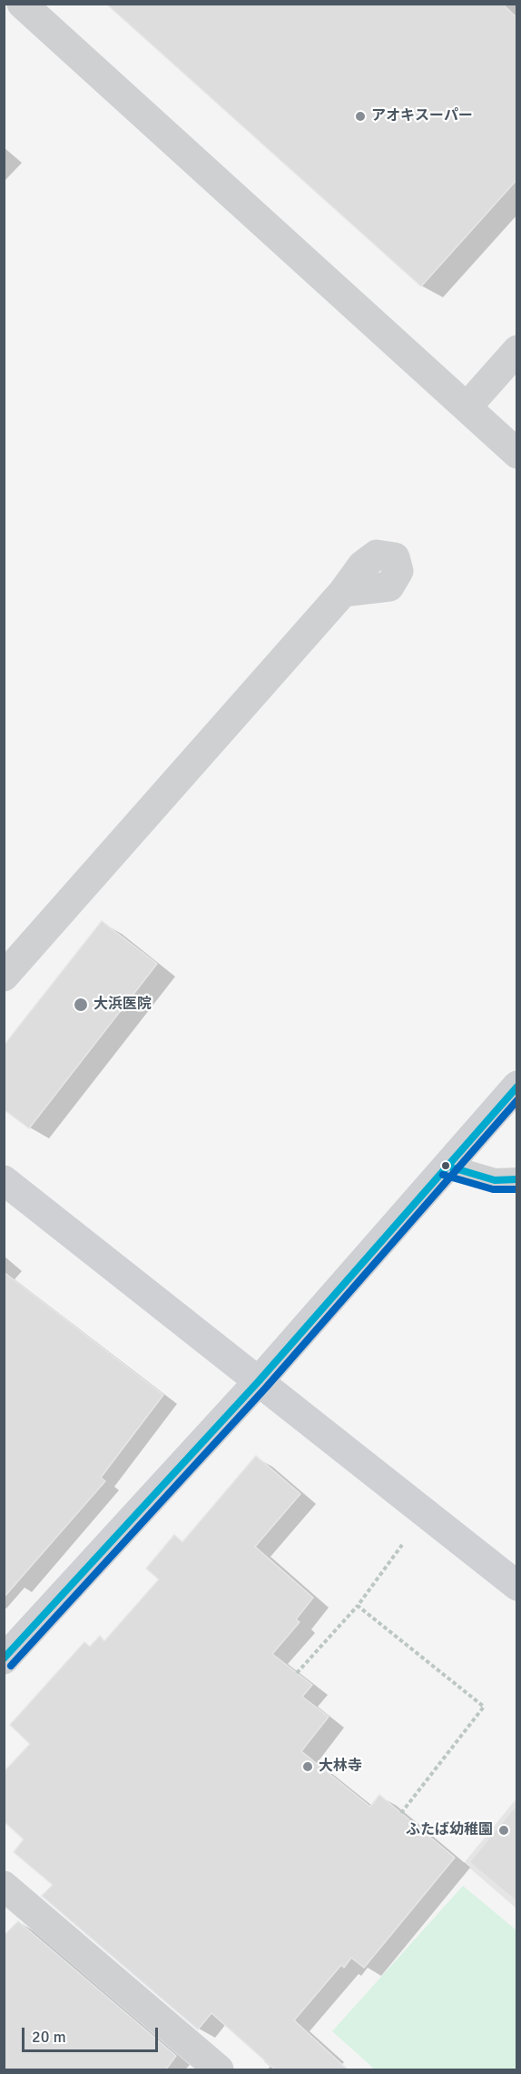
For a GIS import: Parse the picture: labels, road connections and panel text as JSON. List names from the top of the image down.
{
  "places": [
    "アオキスーパー",
    "大浜医院",
    "大林寺",
    "ふたば幼稚園"
  ],
  "scale_bar": "20 m"
}
